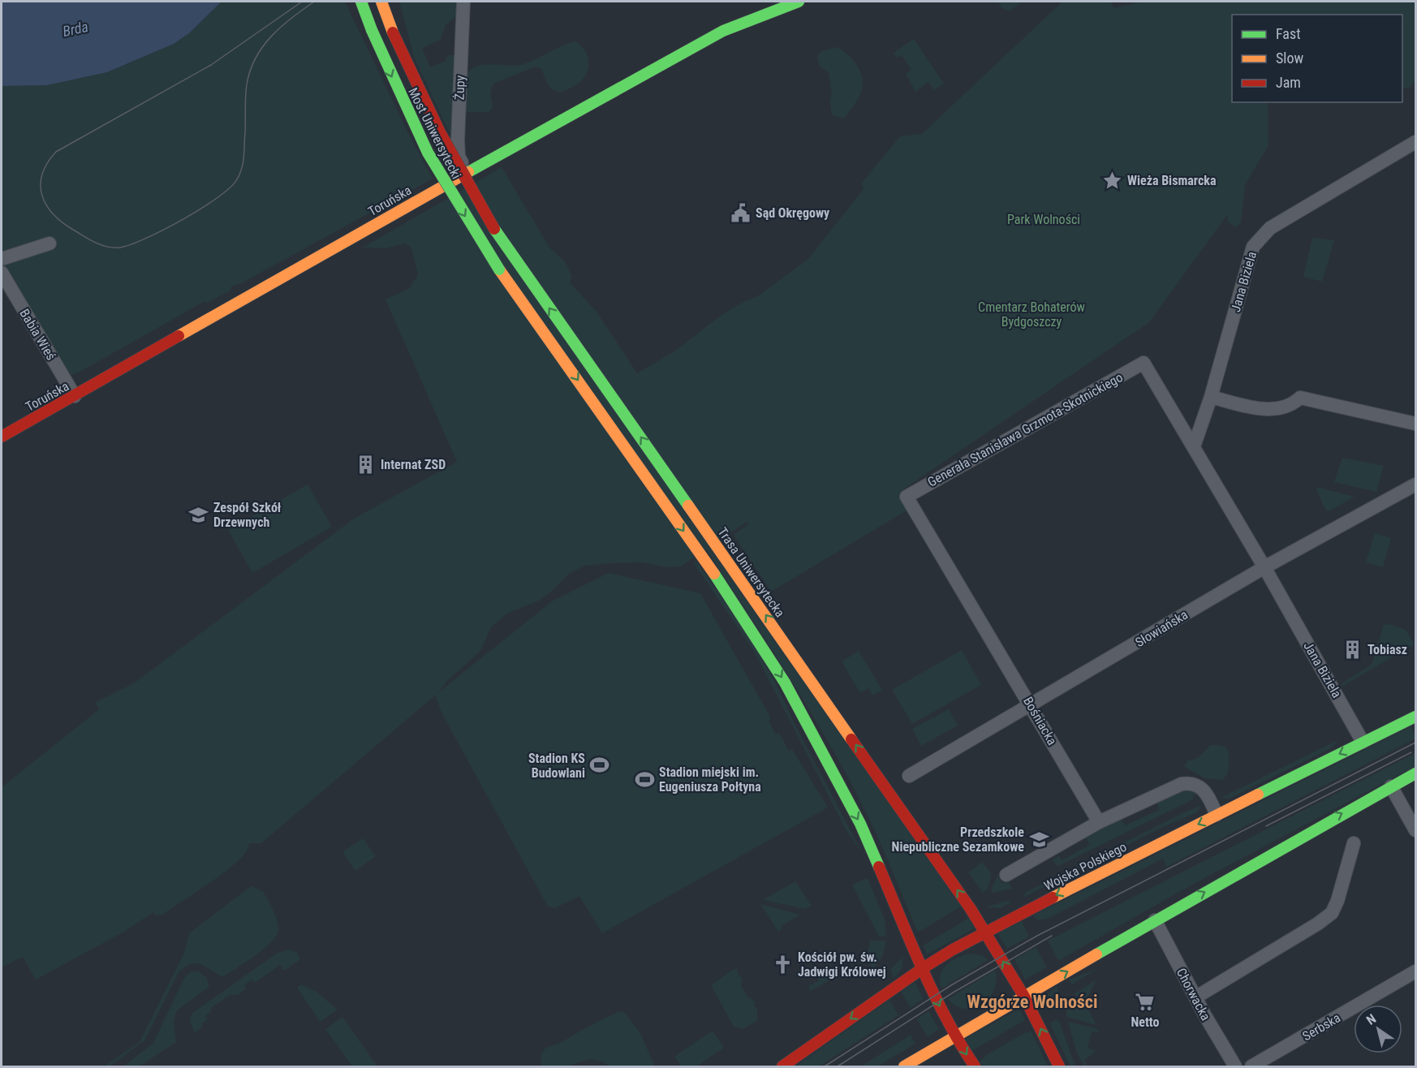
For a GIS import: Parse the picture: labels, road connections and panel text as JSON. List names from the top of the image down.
{
  "streets": {
    "main road": [
      "Most Uniwersytecki",
      "Toruńska",
      "Trasa Uniwersytecka",
      "Wojska Polskiego"
    ],
    "street": [
      "Żupy",
      "Jana Biziela",
      "Babia Wieś",
      "Generała Stanisława Grzmota-Skotnickiego",
      "Słowiańska",
      "Bośniacka",
      "Chorwacka",
      "Serbska"
    ]
  },
  "crossings": [
    ["Żupy", "Toruńska"],
    ["Most Uniwersytecki", "Trasa Uniwersytecka"],
    ["Most Uniwersytecki", "Wojska Polskiego"],
    ["Toruńska", "Babia Wieś"],
    ["Jana Biziela", "Generała Stanisława Grzmota-Skotnickiego"],
    ["Jana Biziela", "Słowiańska"],
    ["Jana Biziela", "Wojska Polskiego"],
    ["Generała Stanisława Grzmota-Skotnickiego", "Bośniacka"],
    ["Trasa Uniwersytecka", "Wojska Polskiego"],
    ["Słowiańska", "Bośniacka"]
  ],
  "one_way": ["Most Uniwersytecki", "Trasa Uniwersytecka"],
  "districts": ["Wzgórze Wolności"],
  "water": ["Brda"],
  "parks": ["Park Wolności", "Cmentarz Bohaterów Bydgoszczy"],
  "places": {
    "place": ["Wieża Bismarcka"],
    "public building": ["Sąd Okręgowy"],
    "building": ["Internat ZSD", "Tobiasz"],
    "school or university": ["Zespół Szkół Drzewnych", "Przedszkole Niepubliczne Sezamkowe"],
    "sports": ["Stadion KS Budowlani", "Stadion miejski im. Eugeniusza Połtyna"],
    "church": ["Kościół pw. św. Jadwigi Królowej"],
    "supermarket": ["Netto"]
  },
  "legend": ["Fast", "Slow", "Jam"],
  "north": "top left"
}
